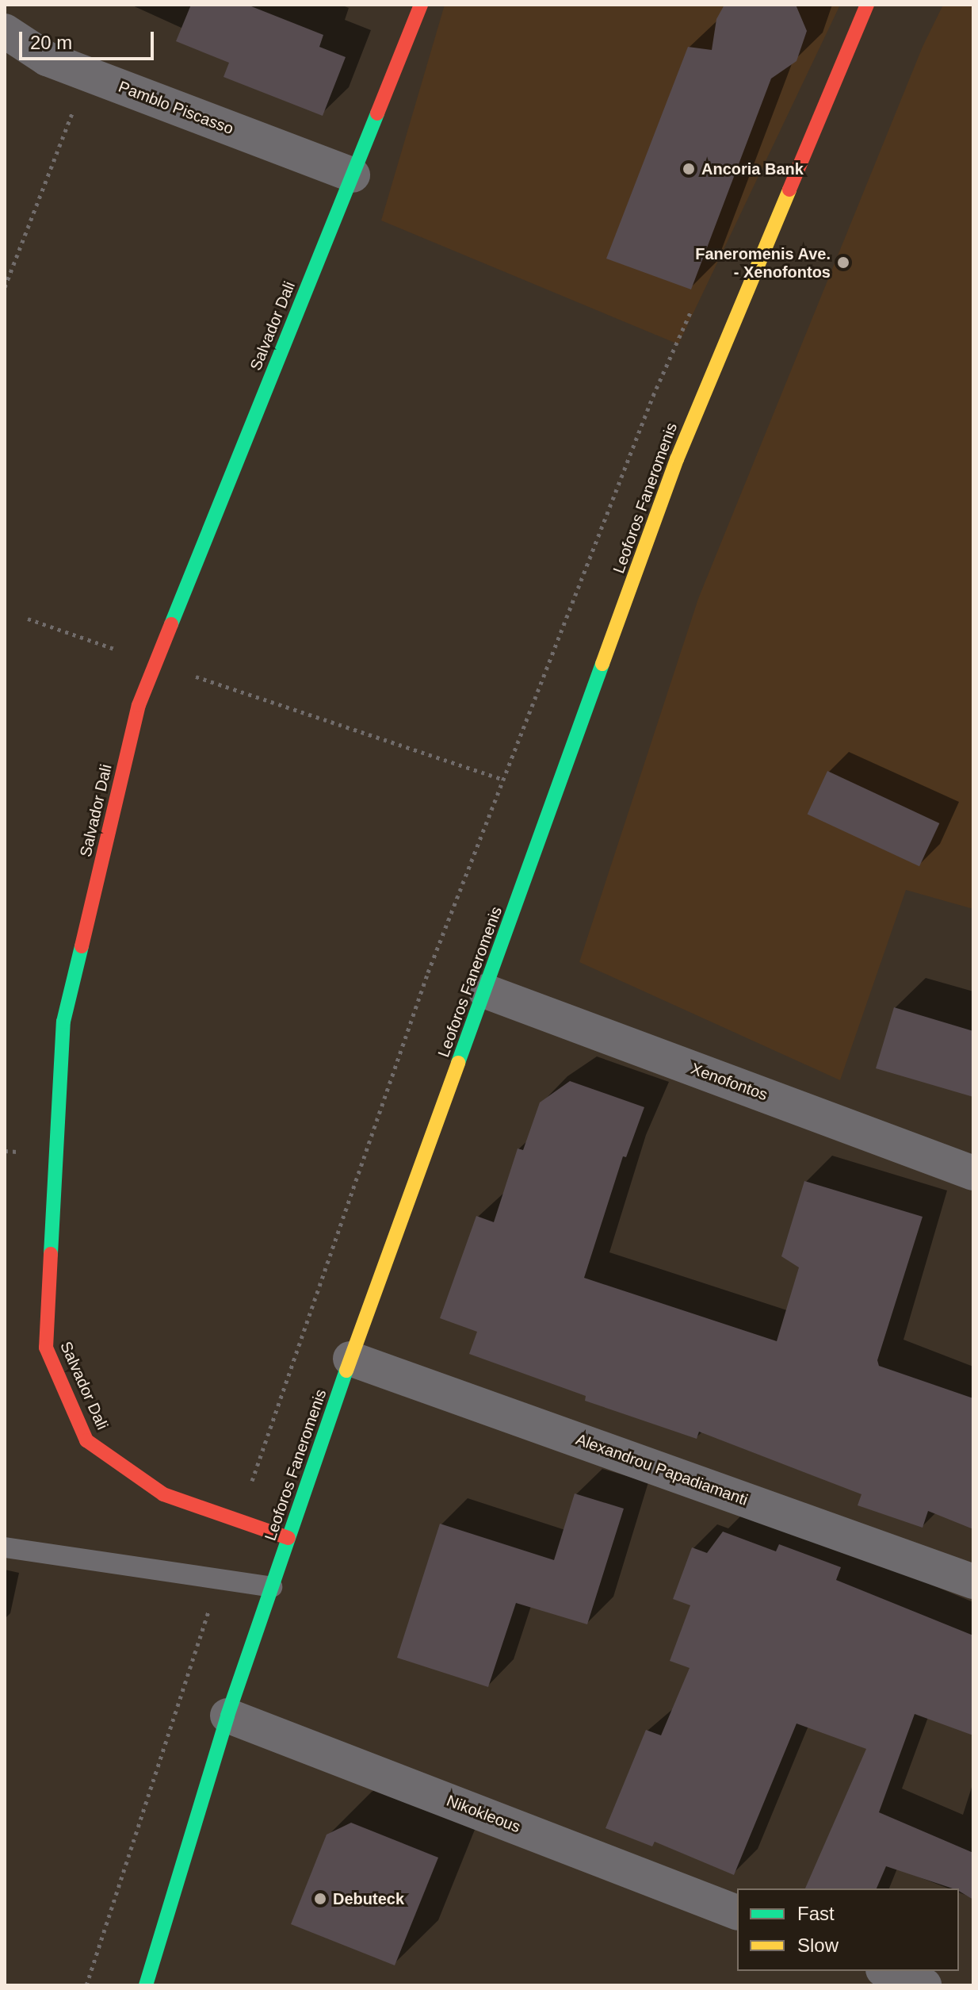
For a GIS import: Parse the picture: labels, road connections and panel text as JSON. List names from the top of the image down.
{
  "streets": {
    "main road": ["Salvador Dali", "Leoforos Faneromenis"],
    "street": [
      "Pamblo Piscasso",
      "Xenofontos",
      "Alexandrou Papadiamanti",
      "Nikokleous"
    ]
  },
  "crossings": [
    ["Pamblo Piscasso", "Salvador Dali"],
    ["Salvador Dali", "Leoforos Faneromenis"],
    ["Leoforos Faneromenis", "Xenofontos"],
    ["Leoforos Faneromenis", "Alexandrou Papadiamanti"],
    ["Leoforos Faneromenis", "Nikokleous"]
  ],
  "places": ["Ancoria Bank", "Faneromenis Ave. - Xenofontos", "Debuteck"],
  "legend": ["Fast", "Slow"],
  "scale_bar": "20 m"
}
